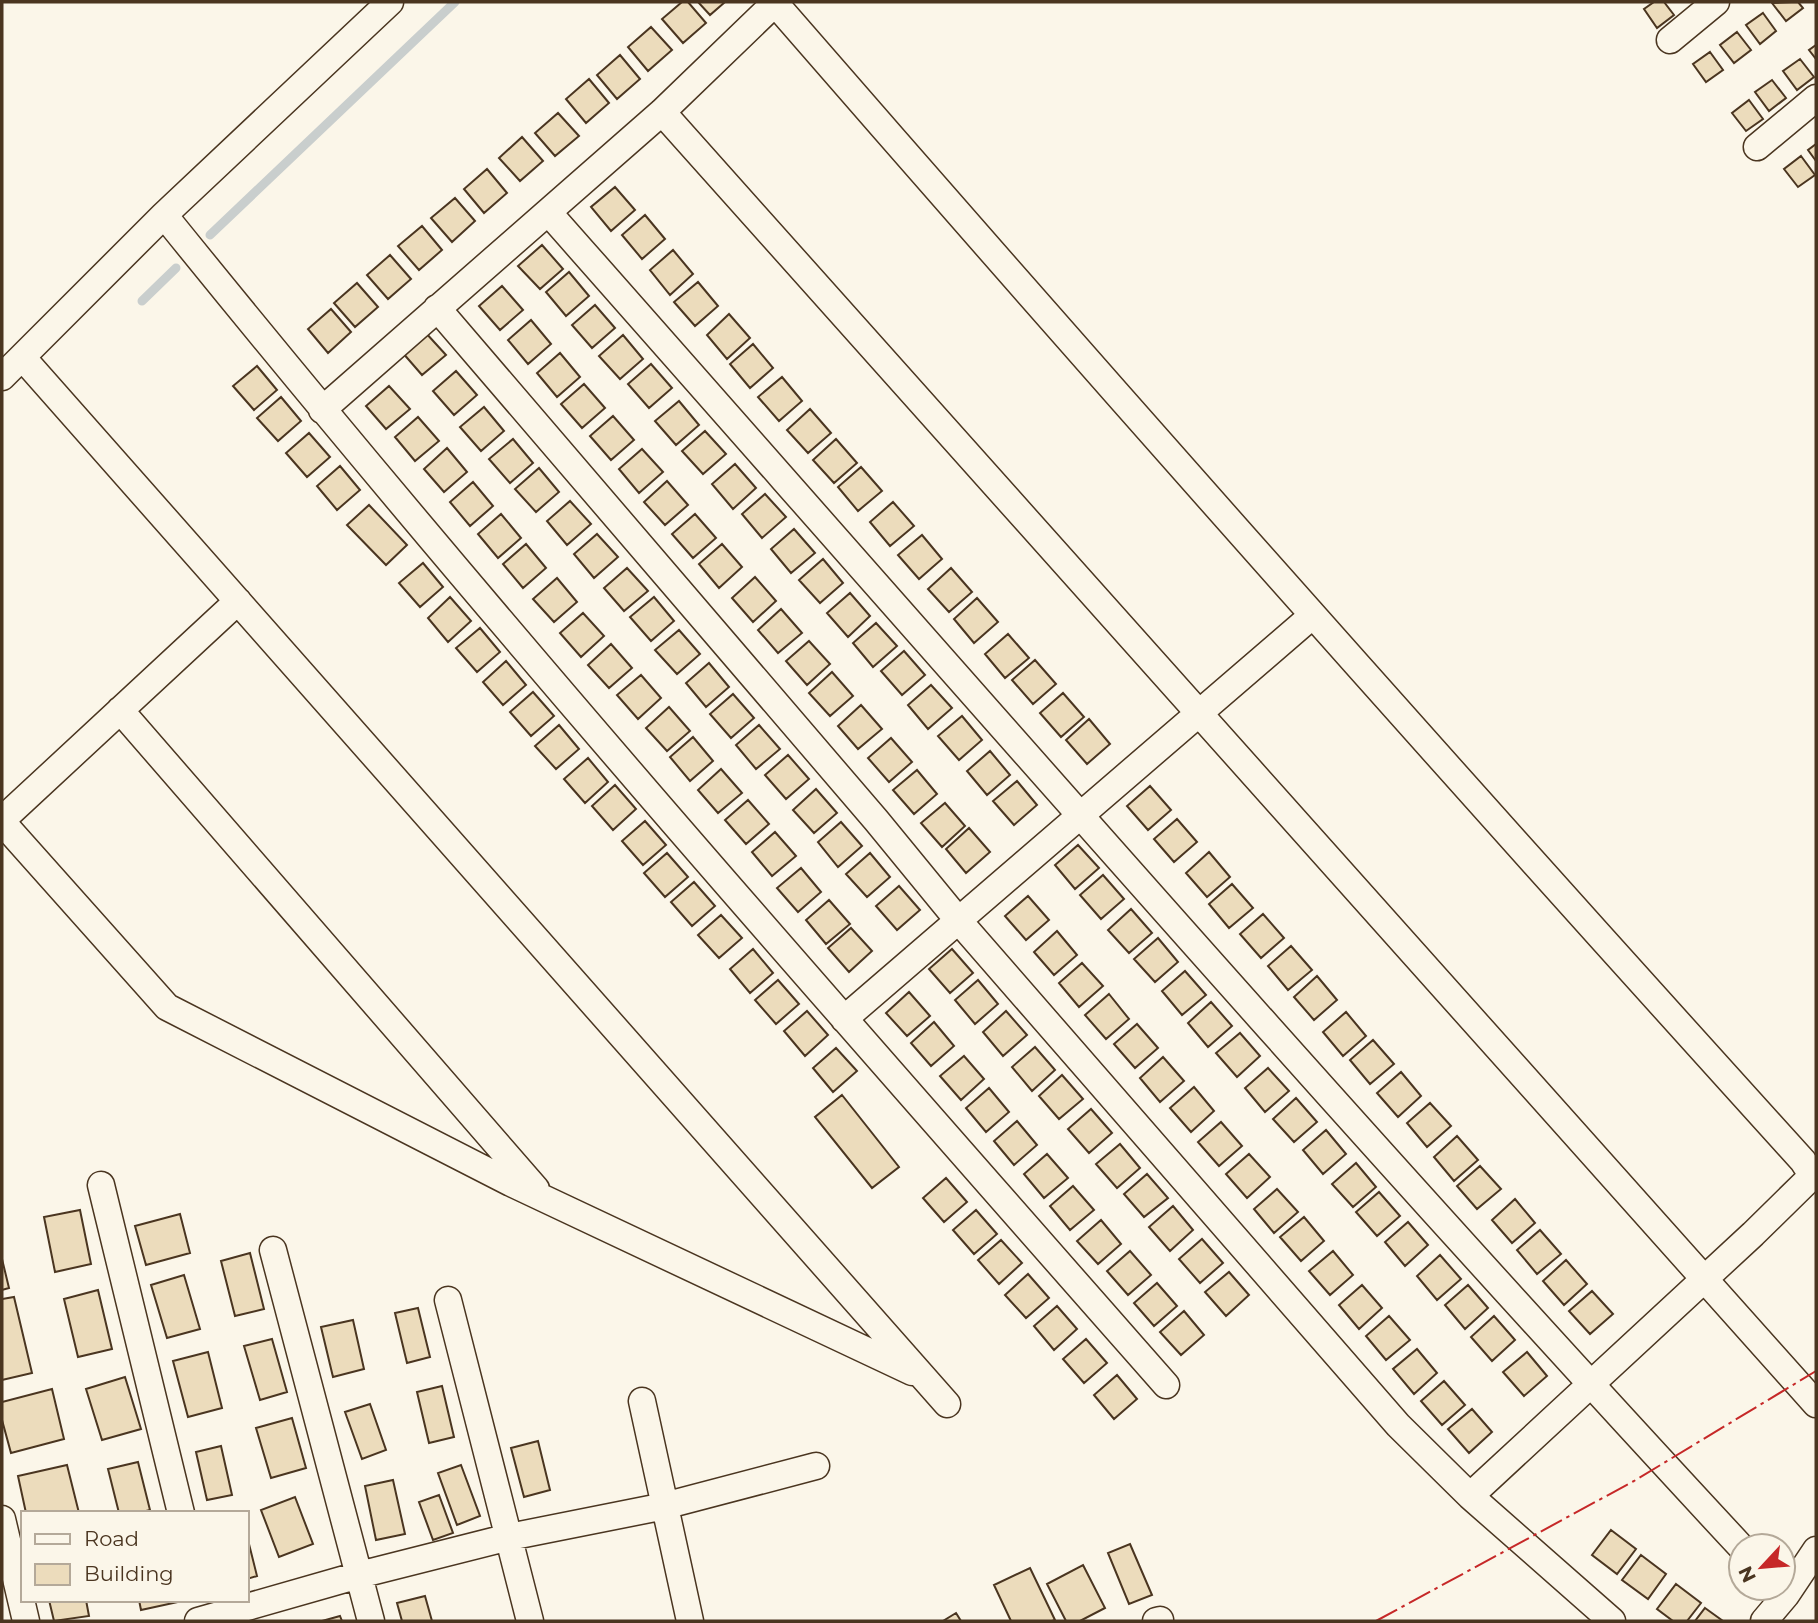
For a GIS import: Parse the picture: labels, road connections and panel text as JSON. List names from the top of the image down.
{
  "legend": ["Road", "Building"],
  "north": "bottom left"
}
